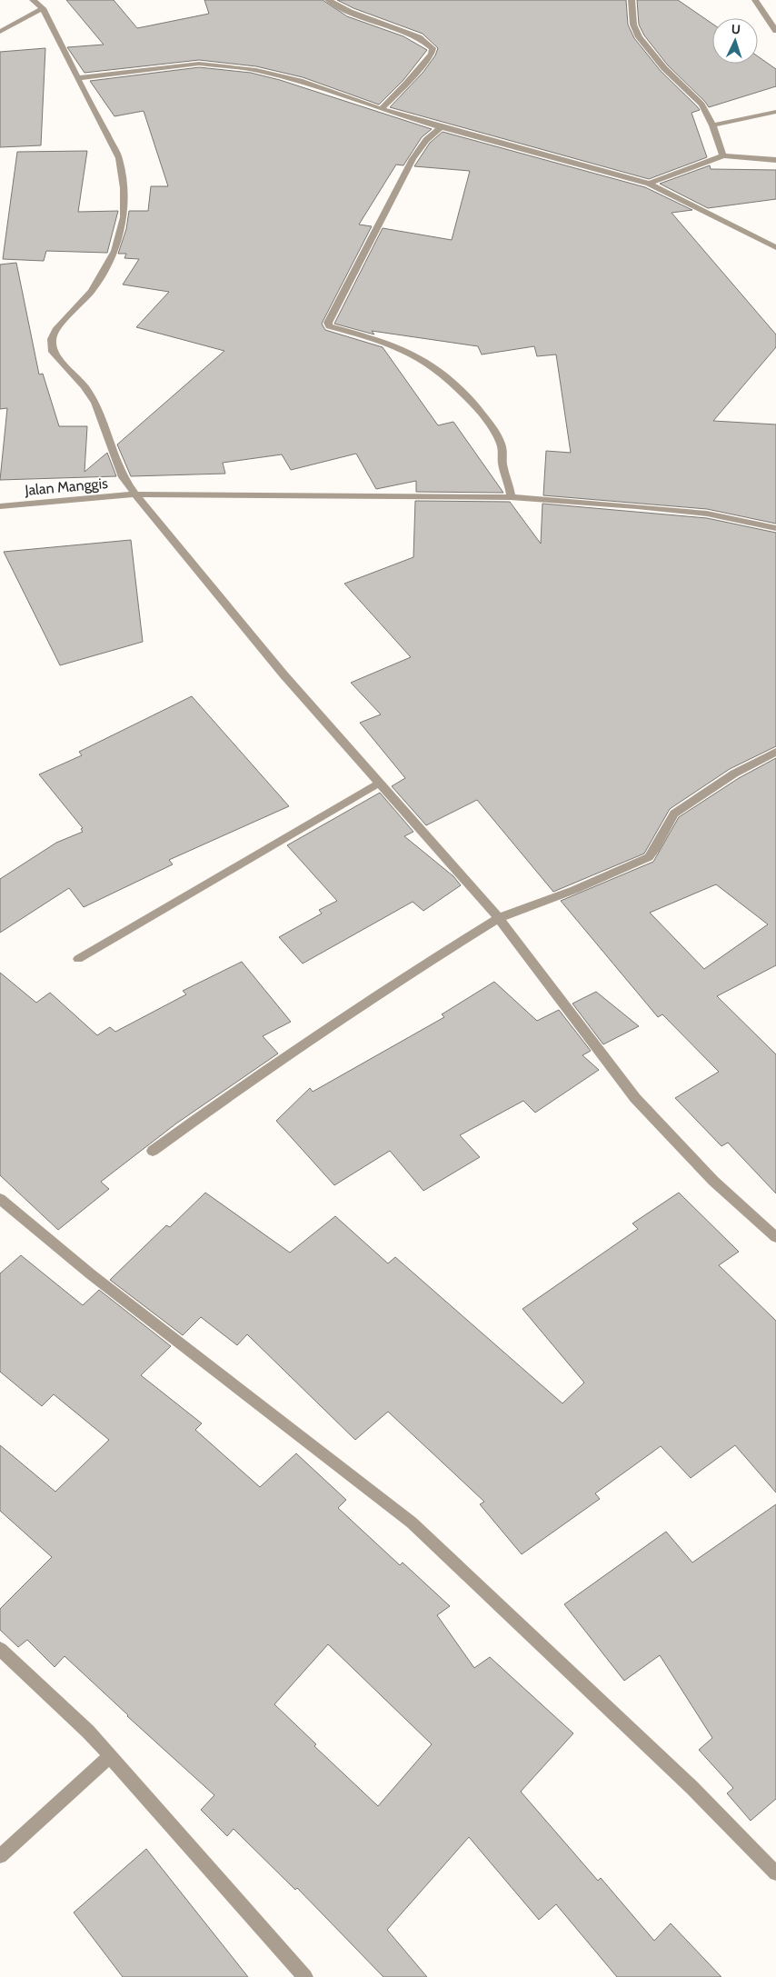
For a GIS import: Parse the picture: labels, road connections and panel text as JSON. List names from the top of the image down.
{
  "streets": {
    "street": ["Jalan Manggis"]
  },
  "north": "top"
}
